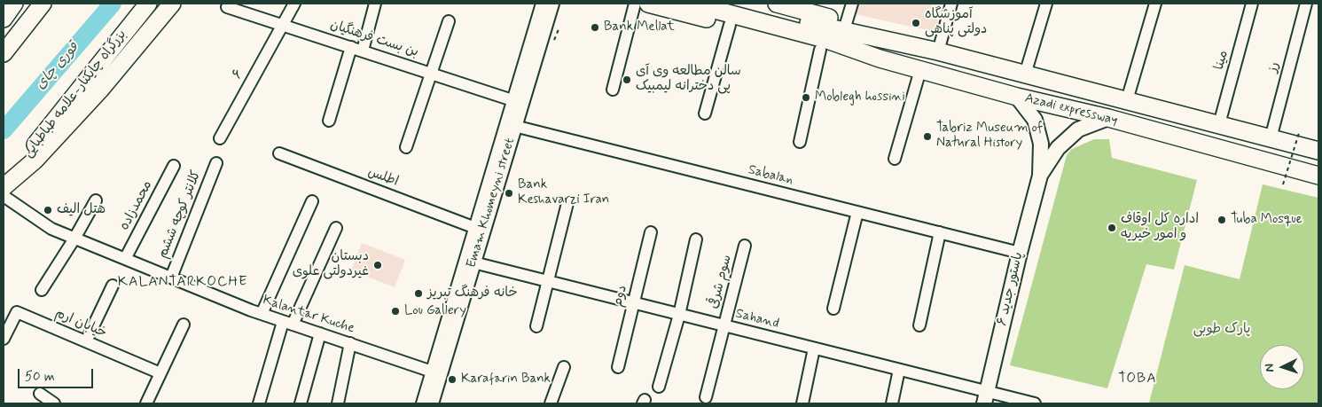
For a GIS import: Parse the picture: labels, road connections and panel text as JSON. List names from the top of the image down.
{
  "streets": {
    "highway": ["بزرگراه چایکنار-علامه طباطبایی", "Azadi expressway"],
    "main road": ["Emam Khomeyni street", "پاستور جدید ۶"],
    "street": [
      "بن بست فرهنگیان",
      "مینا",
      "رز",
      "۶",
      "Sabalan",
      "اطلس",
      "محمدزاده",
      "کلانتر کوچه ششم",
      "سوم شرقی",
      "دوم",
      "Kalantar Kuche",
      "Sahand",
      "خیابان ارم"
    ]
  },
  "crossings": [
    ["بن بست فرهنگیان", "۶"],
    ["بن بست فرهنگیان", "Emam Khomeyni street"],
    ["مینا", "Azadi expressway"],
    ["رز", "Azadi expressway"],
    ["Azadi expressway", "پاستور جدید ۶"],
    ["Sabalan", "Emam Khomeyni street"],
    ["Sabalan", "پاستور جدید ۶"],
    ["اطلس", "Emam Khomeyni street"],
    ["Emam Khomeyni street", "Kalantar Kuche"],
    ["Emam Khomeyni street", "Sahand"],
    ["محمدزاده", "Kalantar Kuche"],
    ["کلانتر کوچه ششم", "Kalantar Kuche"],
    ["سوم شرقی", "Sahand"],
    ["پاستور جدید ۶", "Sahand"],
    ["دوم", "Sahand"]
  ],
  "districts": ["KALANTARKOCHE", "TOBA"],
  "water": ["قوری چای"],
  "parks": ["پارک طوبی"],
  "places": [
    "آموزشگاه دولتی پناهی",
    "Bank Mellat",
    "سالن مطالعه وی آی پی دخترانه لیمبیک",
    "Moblegh hossini",
    "Tabriz Museum of Natural History",
    "Bank Keshavarzi Iran",
    "هتل الیف",
    "Tuba Mosque",
    "اداره کل اوقاف و امور خیریه",
    "دبستان غیردولتی علوی",
    "خانه فرهنگ تبریز",
    "Lou Gallery",
    "Karafarin Bank"
  ],
  "scale_bar": "50 m",
  "north": "left"
}
